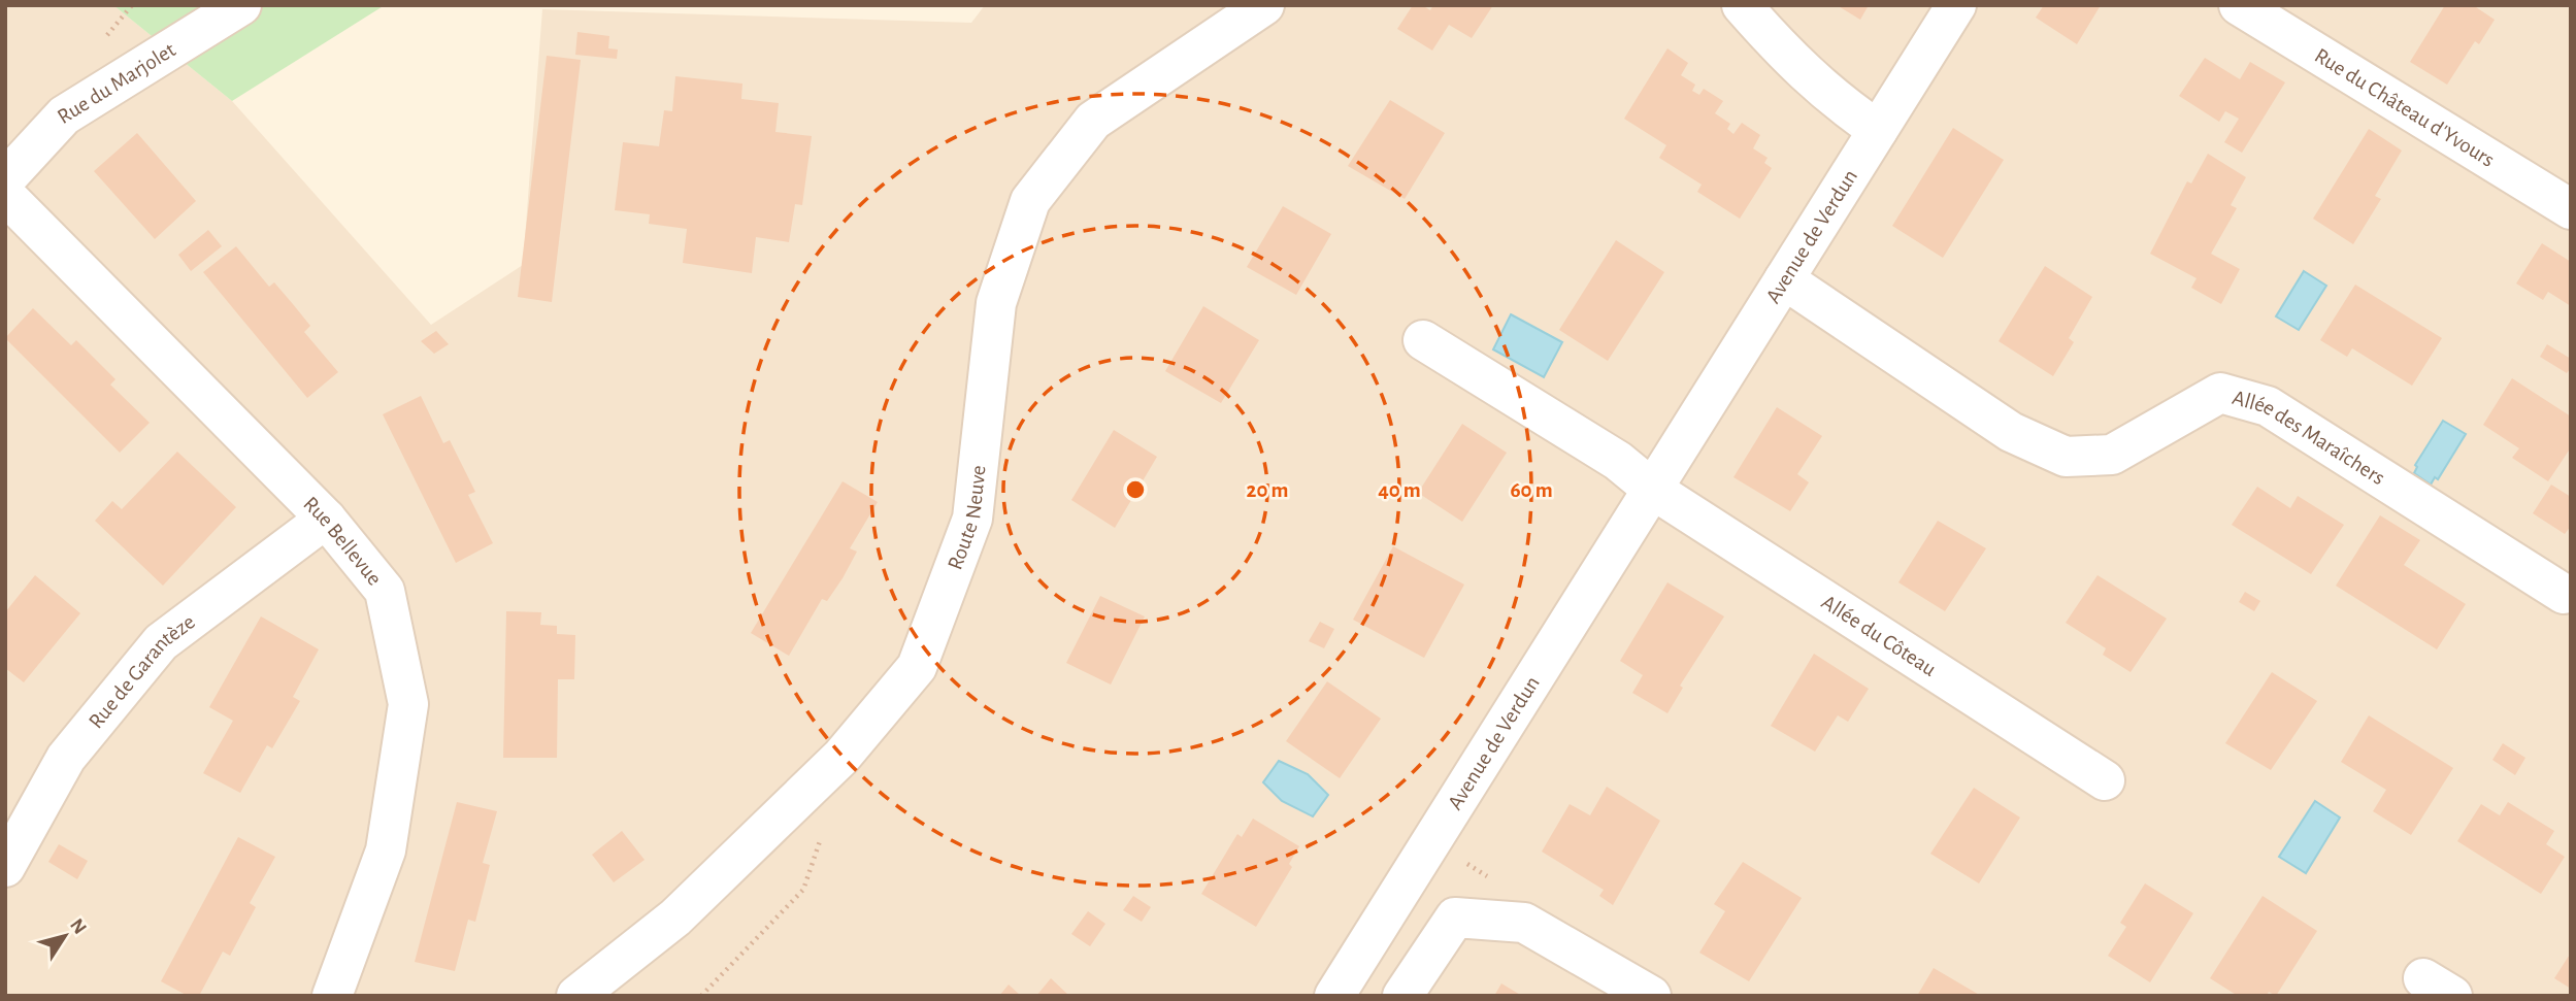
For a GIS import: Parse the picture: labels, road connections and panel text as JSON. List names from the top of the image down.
{
  "streets": {
    "street": [
      "Rue du Marjolet",
      "Rue du Château d'Yvours",
      "Avenue de Verdun",
      "Allée des Maraîchers",
      "Route Neuve",
      "Rue Bellevue",
      "Allée du Côteau",
      "Rue de Garantèze"
    ]
  },
  "crossings": [
    ["Avenue de Verdun", "Allée des Maraîchers"],
    ["Avenue de Verdun", "Allée du Côteau"],
    ["Rue Bellevue", "Rue de Garantèze"]
  ],
  "north": "top right",
  "rings": ["20 m", "40 m", "60 m"]
}
